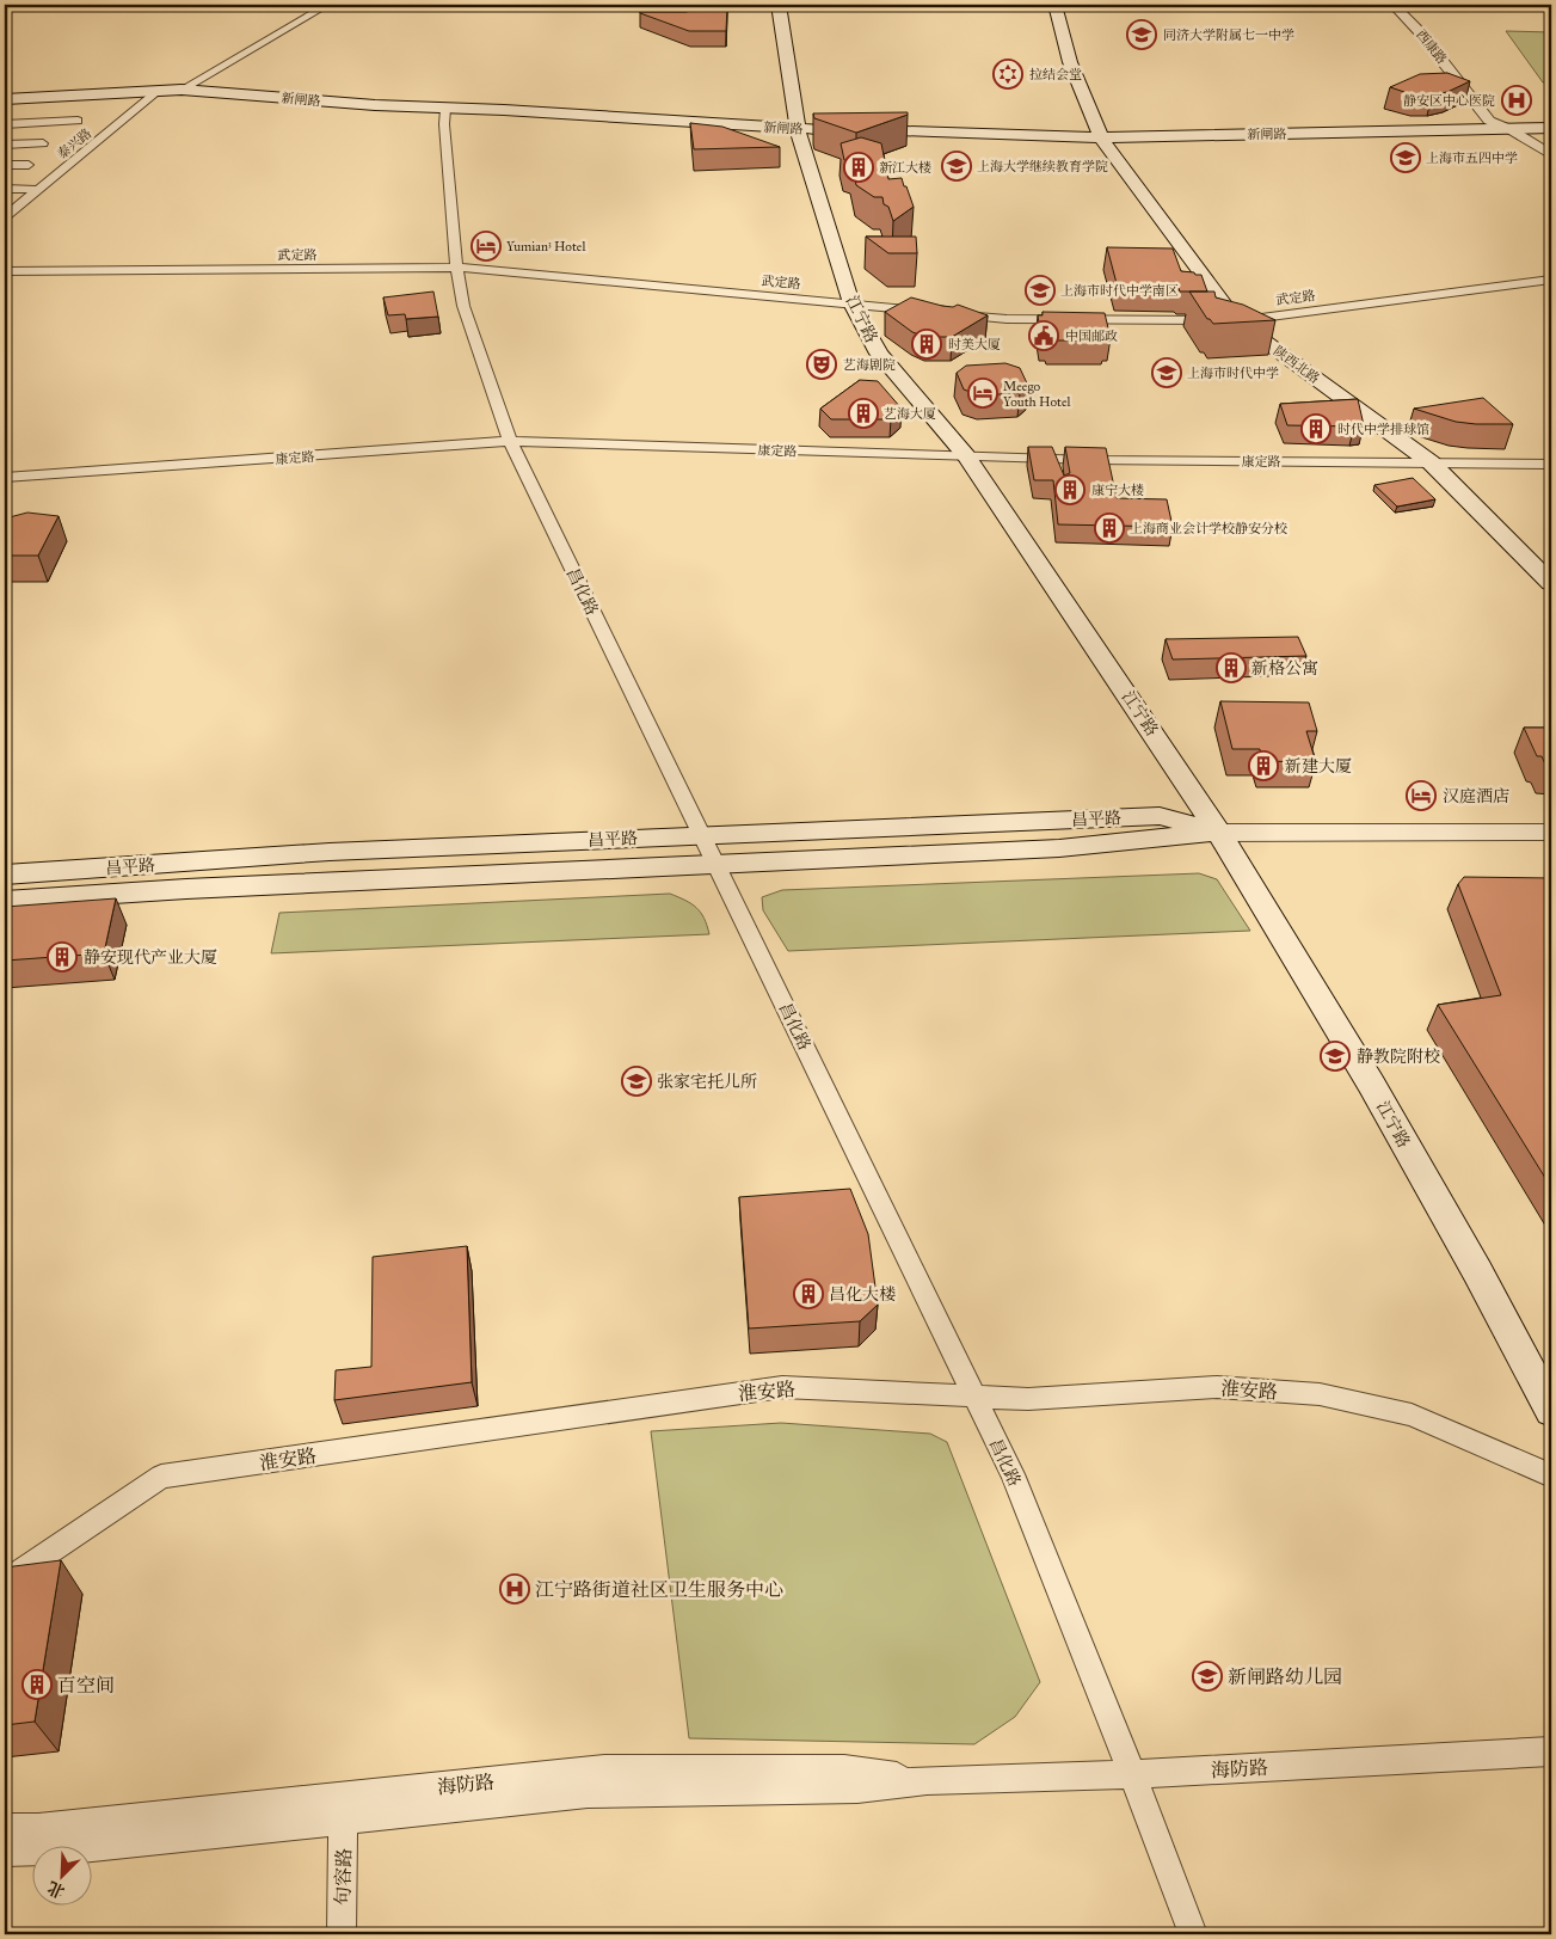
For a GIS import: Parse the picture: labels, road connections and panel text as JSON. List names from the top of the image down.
{
  "streets": {
    "main road": [
      "新闸路",
      "江宁路",
      "陕西北路",
      "昌平路"
    ],
    "street": [
      "西康路",
      "泰兴路",
      "武定路",
      "康定路",
      "昌化路",
      "淮安路",
      "海防路",
      "句容路"
    ]
  },
  "crossings": [
    ["西康路", "新闸路"],
    ["新闸路", "泰兴路"],
    ["新闸路", "江宁路"],
    ["新闸路", "陕西北路"],
    ["新闸路", "昌化路"],
    ["武定路", "江宁路"],
    ["武定路", "陕西北路"],
    ["武定路", "昌化路"],
    ["江宁路", "康定路"],
    ["江宁路", "昌平路"],
    ["陕西北路", "康定路"],
    ["康定路", "昌化路"],
    ["昌化路", "昌平路"],
    ["昌化路", "淮安路"],
    ["昌化路", "海防路"],
    ["海防路", "句容路"]
  ],
  "places": {
    "school or university": [
      "同济大学附属七一中学",
      "上海市五四中学",
      "上海大学继续教育学院",
      "上海市时代中学南区",
      "上海市时代中学",
      "静教院附校",
      "张家宅托儿所",
      "新闸路幼儿园"
    ],
    "synagogue": ["拉结会堂"],
    "hospital": ["静安区中心医院", "江宁路街道社区卫生服务中心"],
    "building": [
      "新江大楼",
      "时美大厦",
      "艺海大厦",
      "时代中学排球馆",
      "康宁大楼",
      "上海商业会计学校静安分校",
      "新格公寓",
      "新建大厦",
      "静安现代产业大厦",
      "昌化大楼",
      "百空间"
    ],
    "hotel": ["Yumian³ Hotel", "Meego Youth Hotel", "汉庭酒店"],
    "public building": ["中国邮政"],
    "theatre": ["艺海剧院"]
  },
  "north": "bottom left"
}
